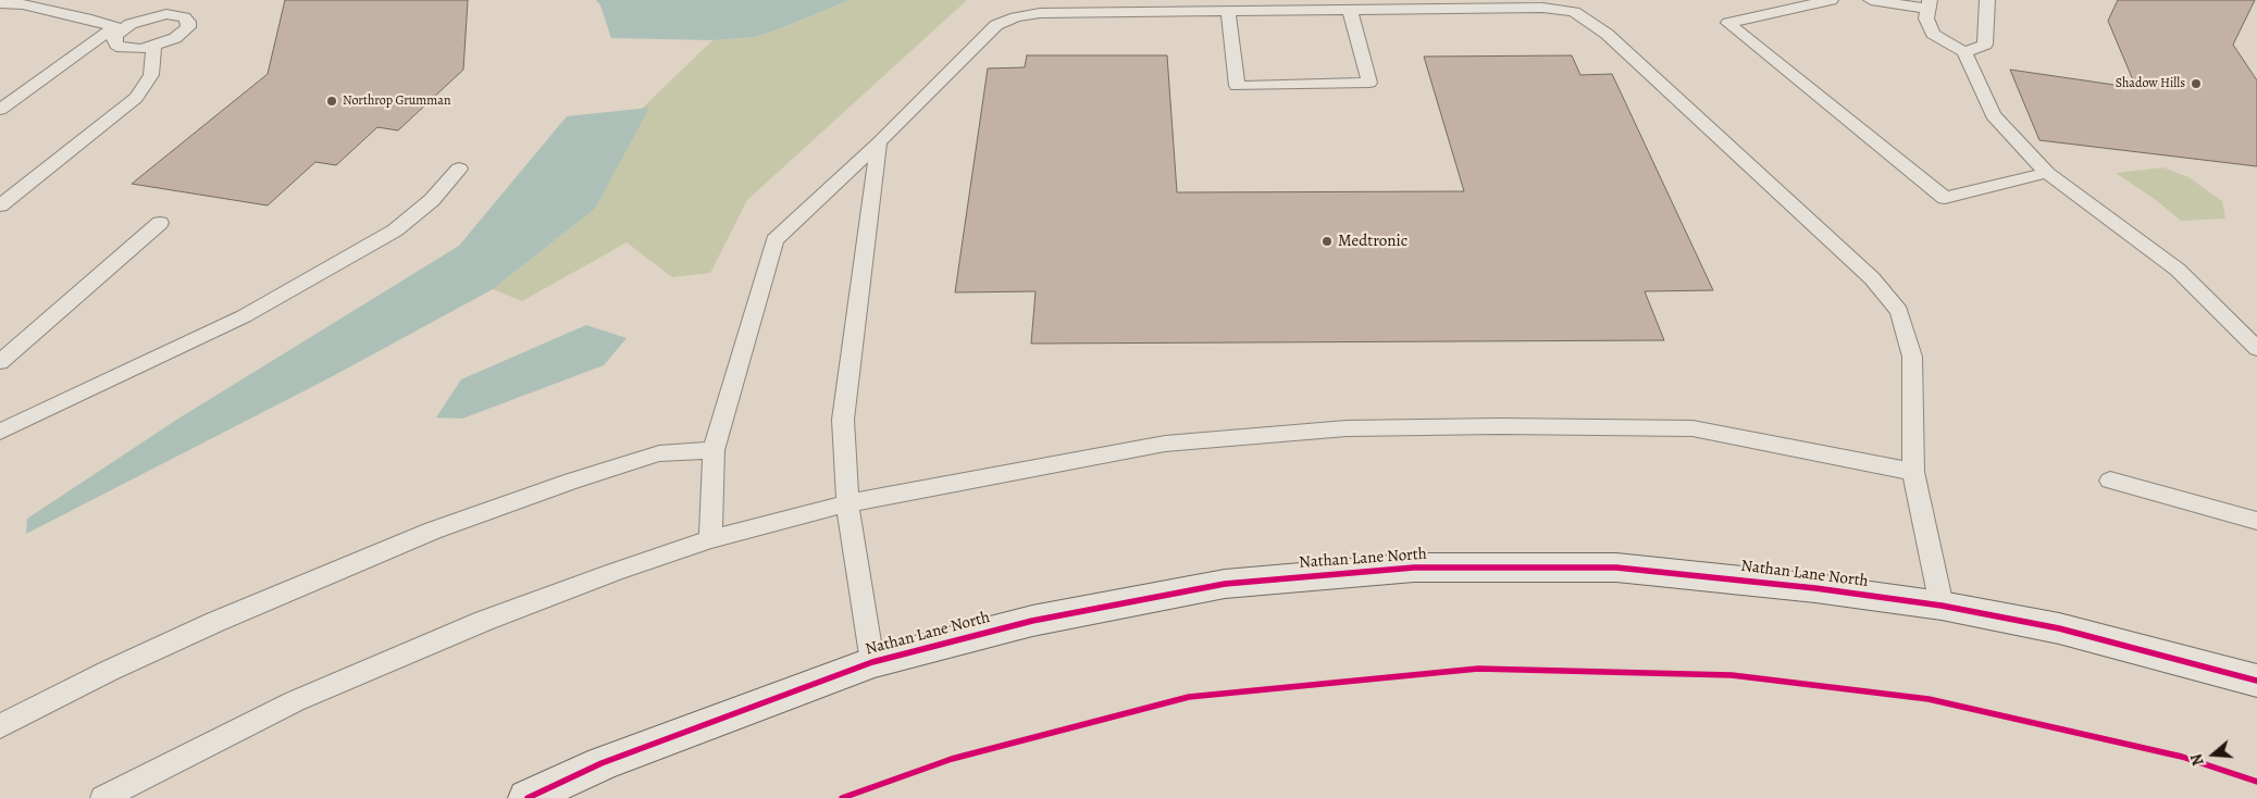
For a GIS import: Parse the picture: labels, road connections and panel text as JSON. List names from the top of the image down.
{
  "streets": {
    "street": ["Nathan Lane North"]
  },
  "places": ["Shadow Hills", "Northrop Grumman", "Medtronic"],
  "north": "left"
}
